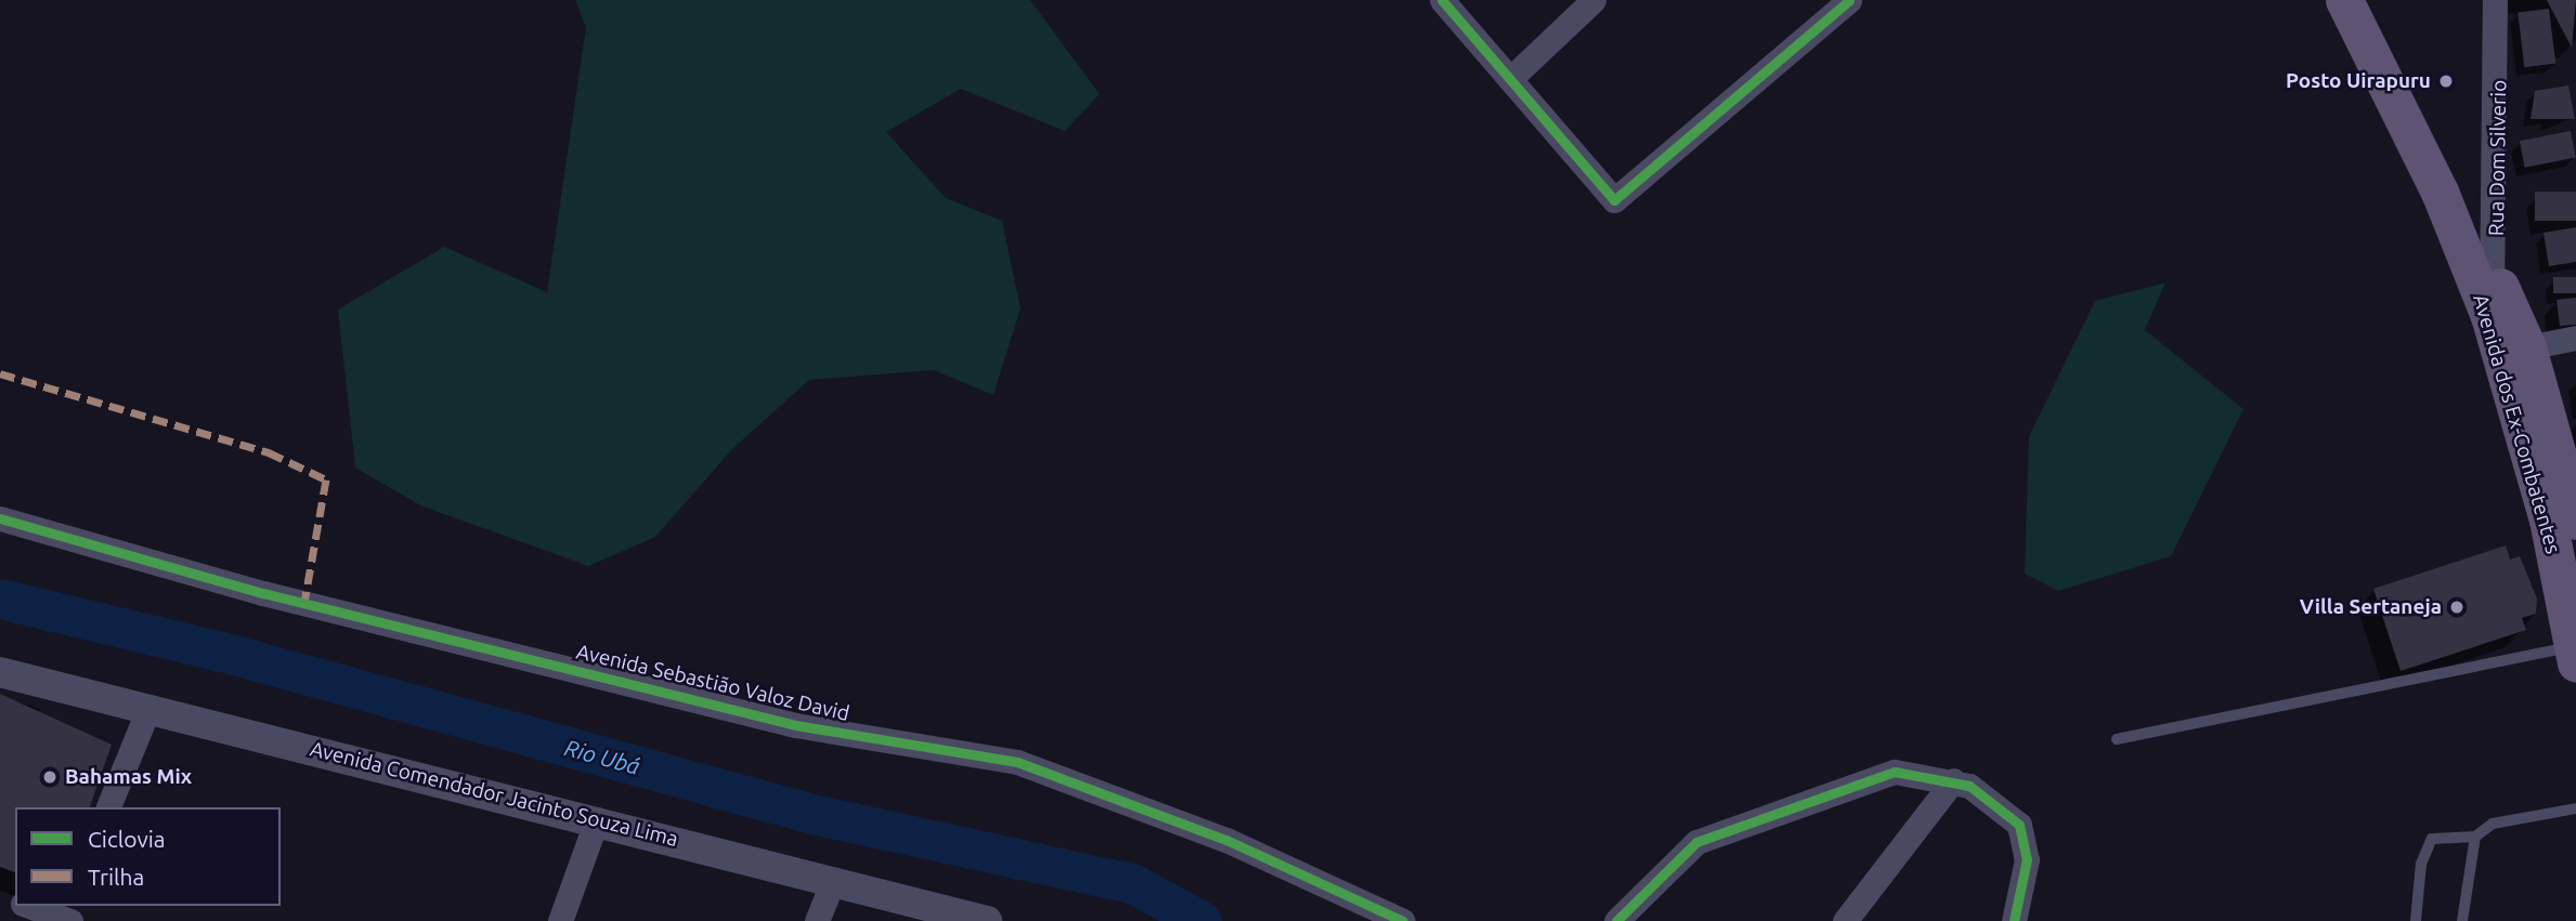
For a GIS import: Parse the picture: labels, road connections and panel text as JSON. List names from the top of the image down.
{
  "streets": {
    "main road": ["Avenida dos Ex-Combatentes"],
    "street": ["Rua Dom Silverio", "Avenida Sebastião Valoz David", "Avenida Comendador Jacinto Souza Lima"]
  },
  "crossings": [
    ["Rua Dom Silverio", "Avenida dos Ex-Combatentes"]
  ],
  "water": ["Rio Ubá"],
  "places": ["Posto Uirapuru", "Villa Sertaneja", "Bahamas Mix"],
  "legend": ["Ciclovia", "Trilha"]
}
